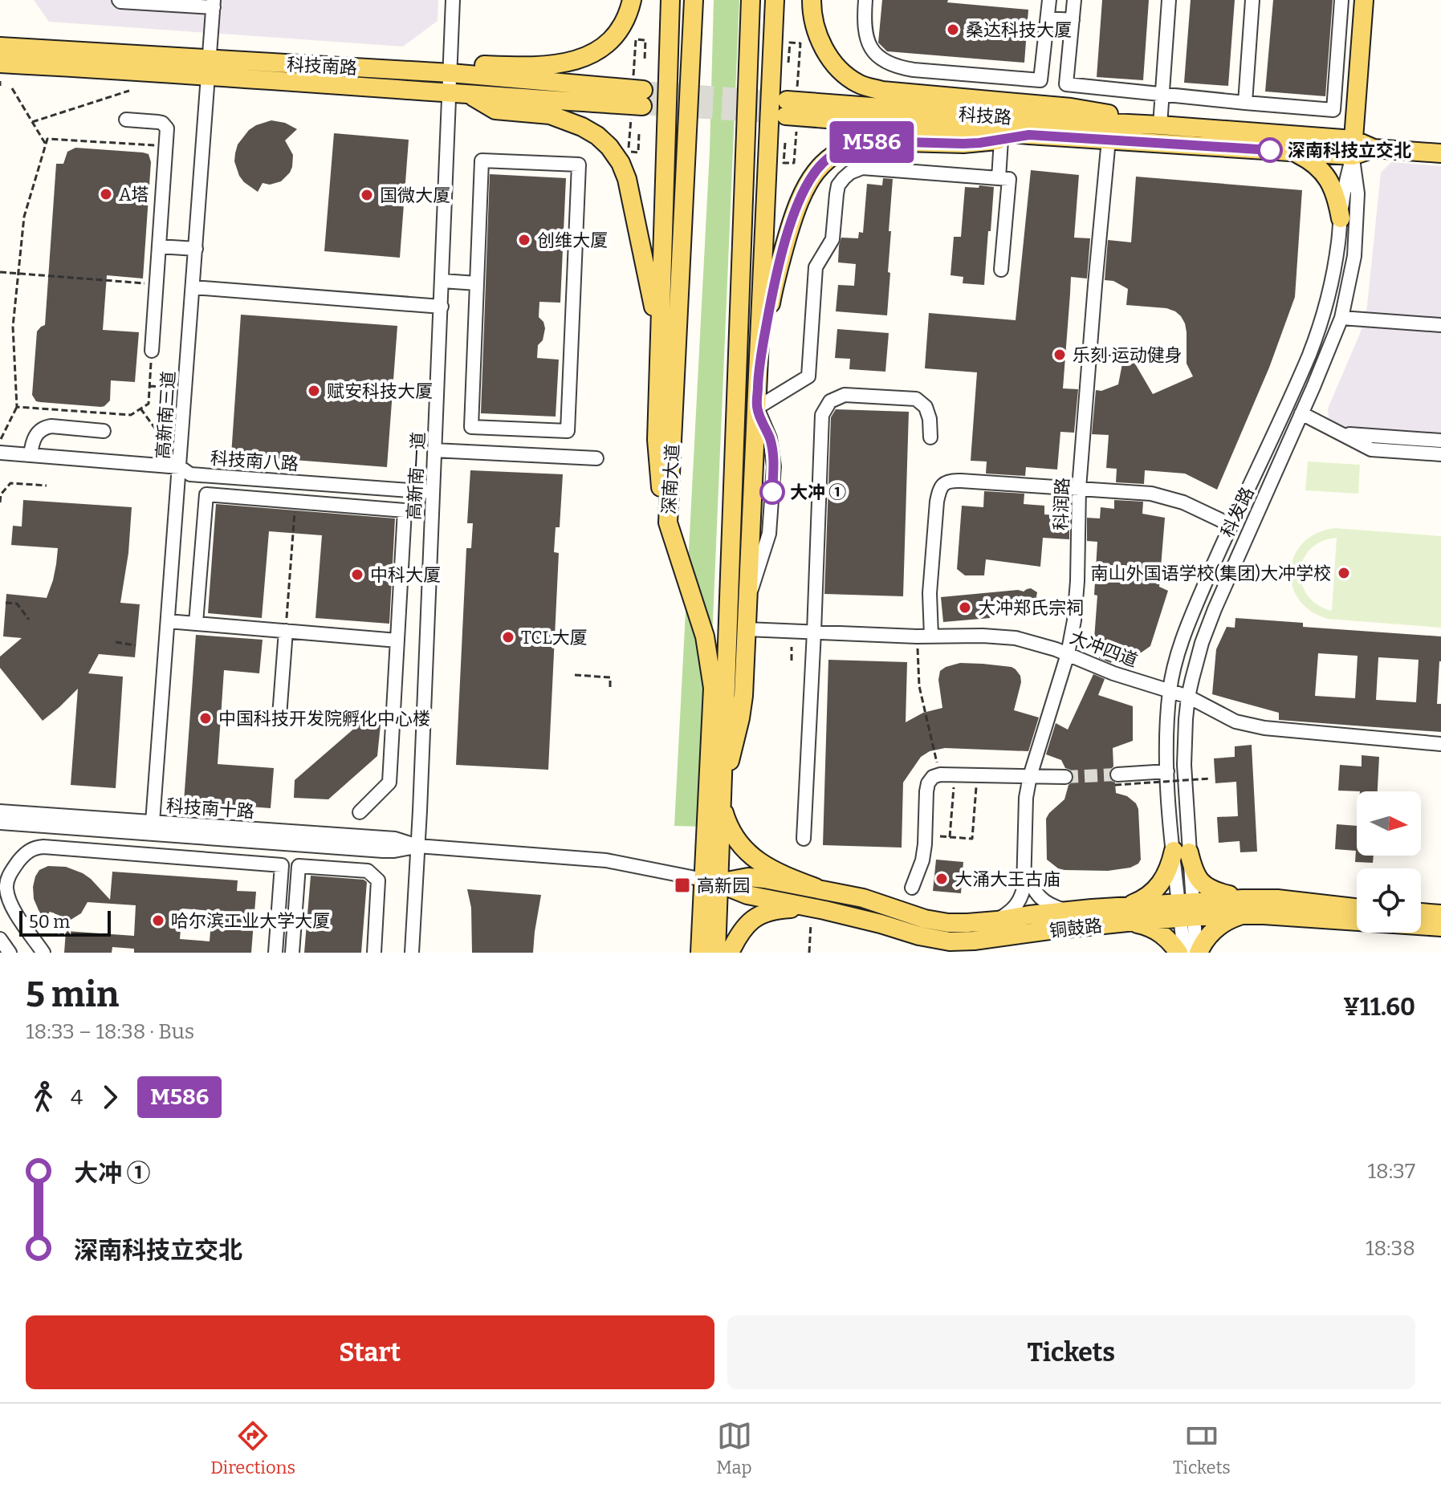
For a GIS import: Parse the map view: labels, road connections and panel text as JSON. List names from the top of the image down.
{
  "streets": {
    "main road": [
      "科技南路",
      "科技路",
      "深南大道",
      "科发路",
      "铜鼓路"
    ],
    "street": [
      "高新南三道",
      "科技南八路",
      "高新南一道",
      "科润路",
      "大冲四道",
      "科技南十路"
    ]
  },
  "crossings": [
    ["科技南路", "高新南三道"],
    ["科技南路", "高新南一道"],
    ["科技路", "科润路"],
    ["科技路", "科发路"],
    ["高新南三道", "科技南八路"],
    ["高新南三道", "科技南十路"],
    ["科技南八路", "高新南一道"],
    ["高新南一道", "科技南十路"],
    ["深南大道", "科技南十路"],
    ["深南大道", "铜鼓路"],
    ["科润路", "大冲四道"],
    ["科润路", "铜鼓路"],
    ["科发路", "大冲四道"],
    ["科发路", "铜鼓路"],
    ["科技南十路", "铜鼓路"]
  ],
  "places": {
    "other": [
      "桑达科技大厦",
      "深南科技立交北",
      "A塔",
      "国微大厦",
      "创维大厦",
      "乐刻·运动健身",
      "赋安科技大厦",
      "大冲 ①",
      "南山外国语学校(集团)大冲学校",
      "中科大厦",
      "大冲郑氏宗祠",
      "TCL大厦",
      "中国科技开发院孵化中心楼",
      "大涌大王古庙",
      "哈尔滨工业大学大厦"
    ],
    "transit": ["高新园"]
  },
  "lines": ["bus line M586"],
  "scale_bar": "50 m",
  "north": "right",
  "page": {
    "on_map": "M586",
    "scale": "50 m",
    "heading": ["5 min", "18:33 – 18:38 · Bus", "¥11.60"],
    "legs": ["4", "M586"],
    "list": [
      {
        "name": "大冲 ①",
        "value": "18:37"
      },
      {
        "name": "深南科技立交北",
        "value": "18:38"
      }
    ],
    "buttons": ["Start", "Tickets"],
    "tabs": ["Directions", "Map", "Tickets"]
  }
}
